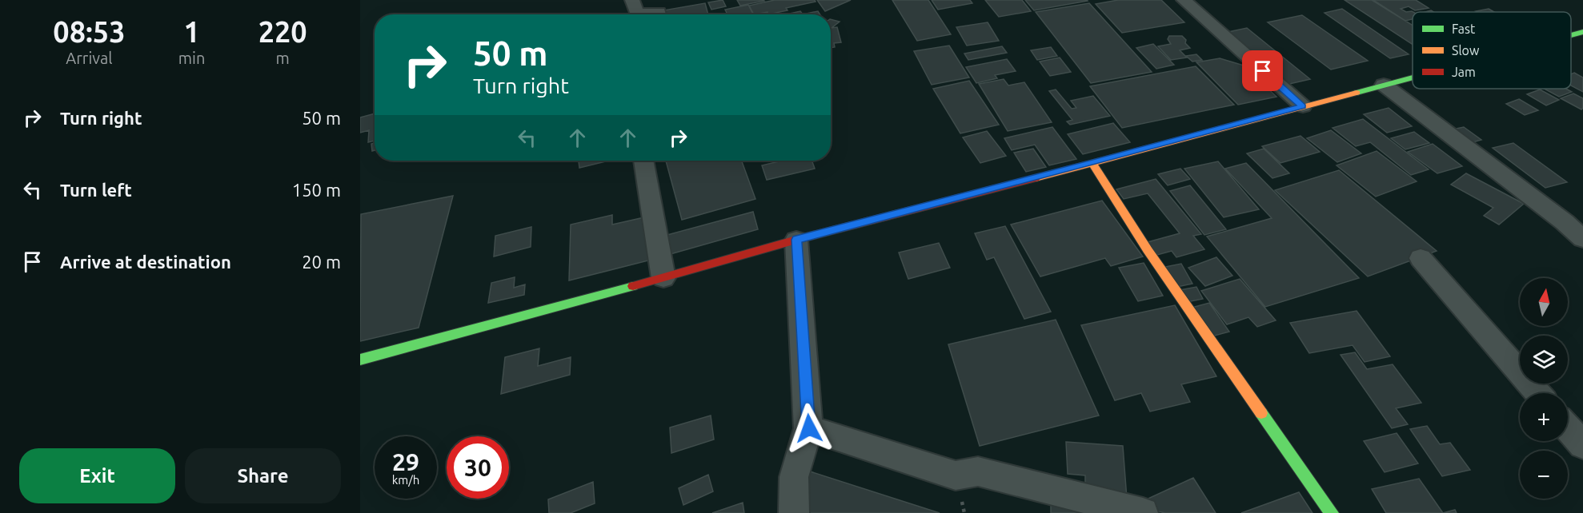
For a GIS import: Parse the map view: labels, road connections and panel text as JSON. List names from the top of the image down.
{
  "legend": ["Fast", "Slow", "Jam"],
  "north": "top",
  "page": {
    "eta": [
      "08:53",
      "Arrival",
      "1",
      "min",
      "220",
      "m"
    ],
    "turn": ["50 m", "Turn right"],
    "list": [
      {
        "name": "Turn right",
        "value": "50 m"
      },
      {
        "name": "Turn left",
        "value": "150 m"
      },
      {
        "name": "Arrive at destination",
        "value": "20 m"
      }
    ],
    "map_buttons": ["+", "−"],
    "speed": "29 km/h",
    "limit": "30",
    "buttons": ["Exit", "Share"]
  }
}
